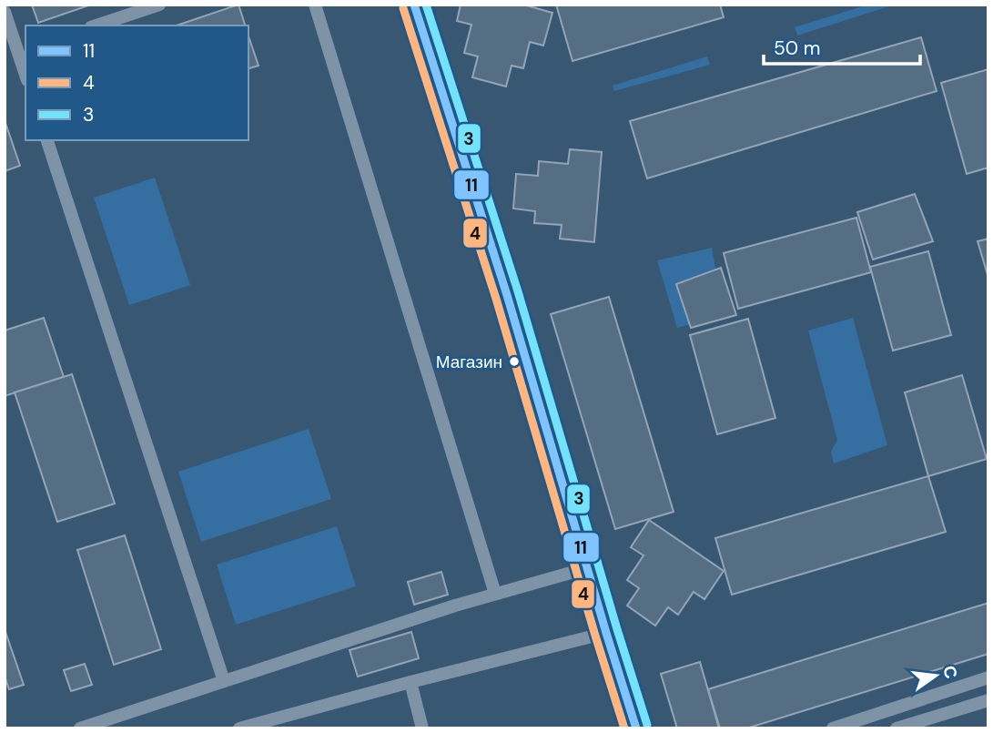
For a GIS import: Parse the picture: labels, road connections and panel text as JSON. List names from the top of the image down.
{
  "places": ["Магазин"],
  "lines": ["transit line 11", "transit line 3", "transit line 4"],
  "legend": ["11", "4", "3"],
  "scale_bar": "50 m",
  "north": "right"
}
